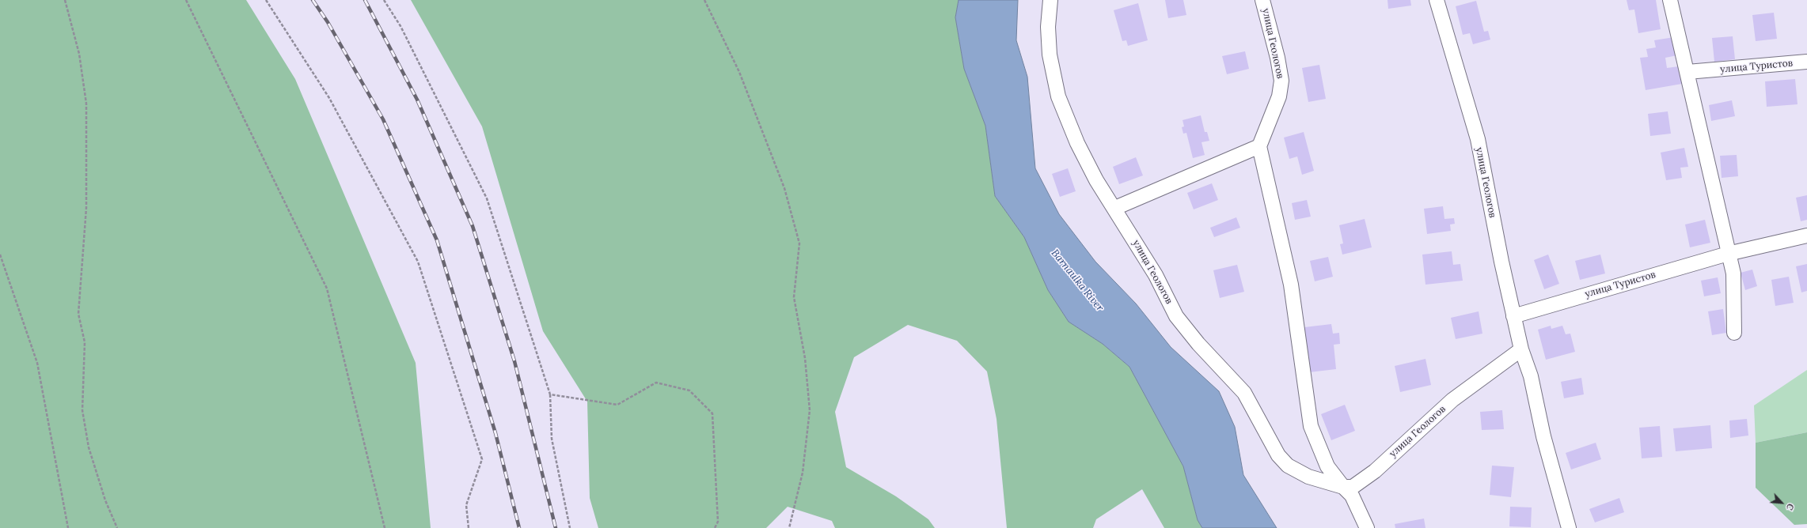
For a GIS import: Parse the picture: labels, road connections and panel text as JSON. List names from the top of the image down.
{
  "streets": {
    "street": ["улица Геологов", "улица Туристов"]
  },
  "crossings": [
    ["улица Геологов", "улица Туристов"]
  ],
  "water": ["Barnaulka River"],
  "north": "bottom right"
}
